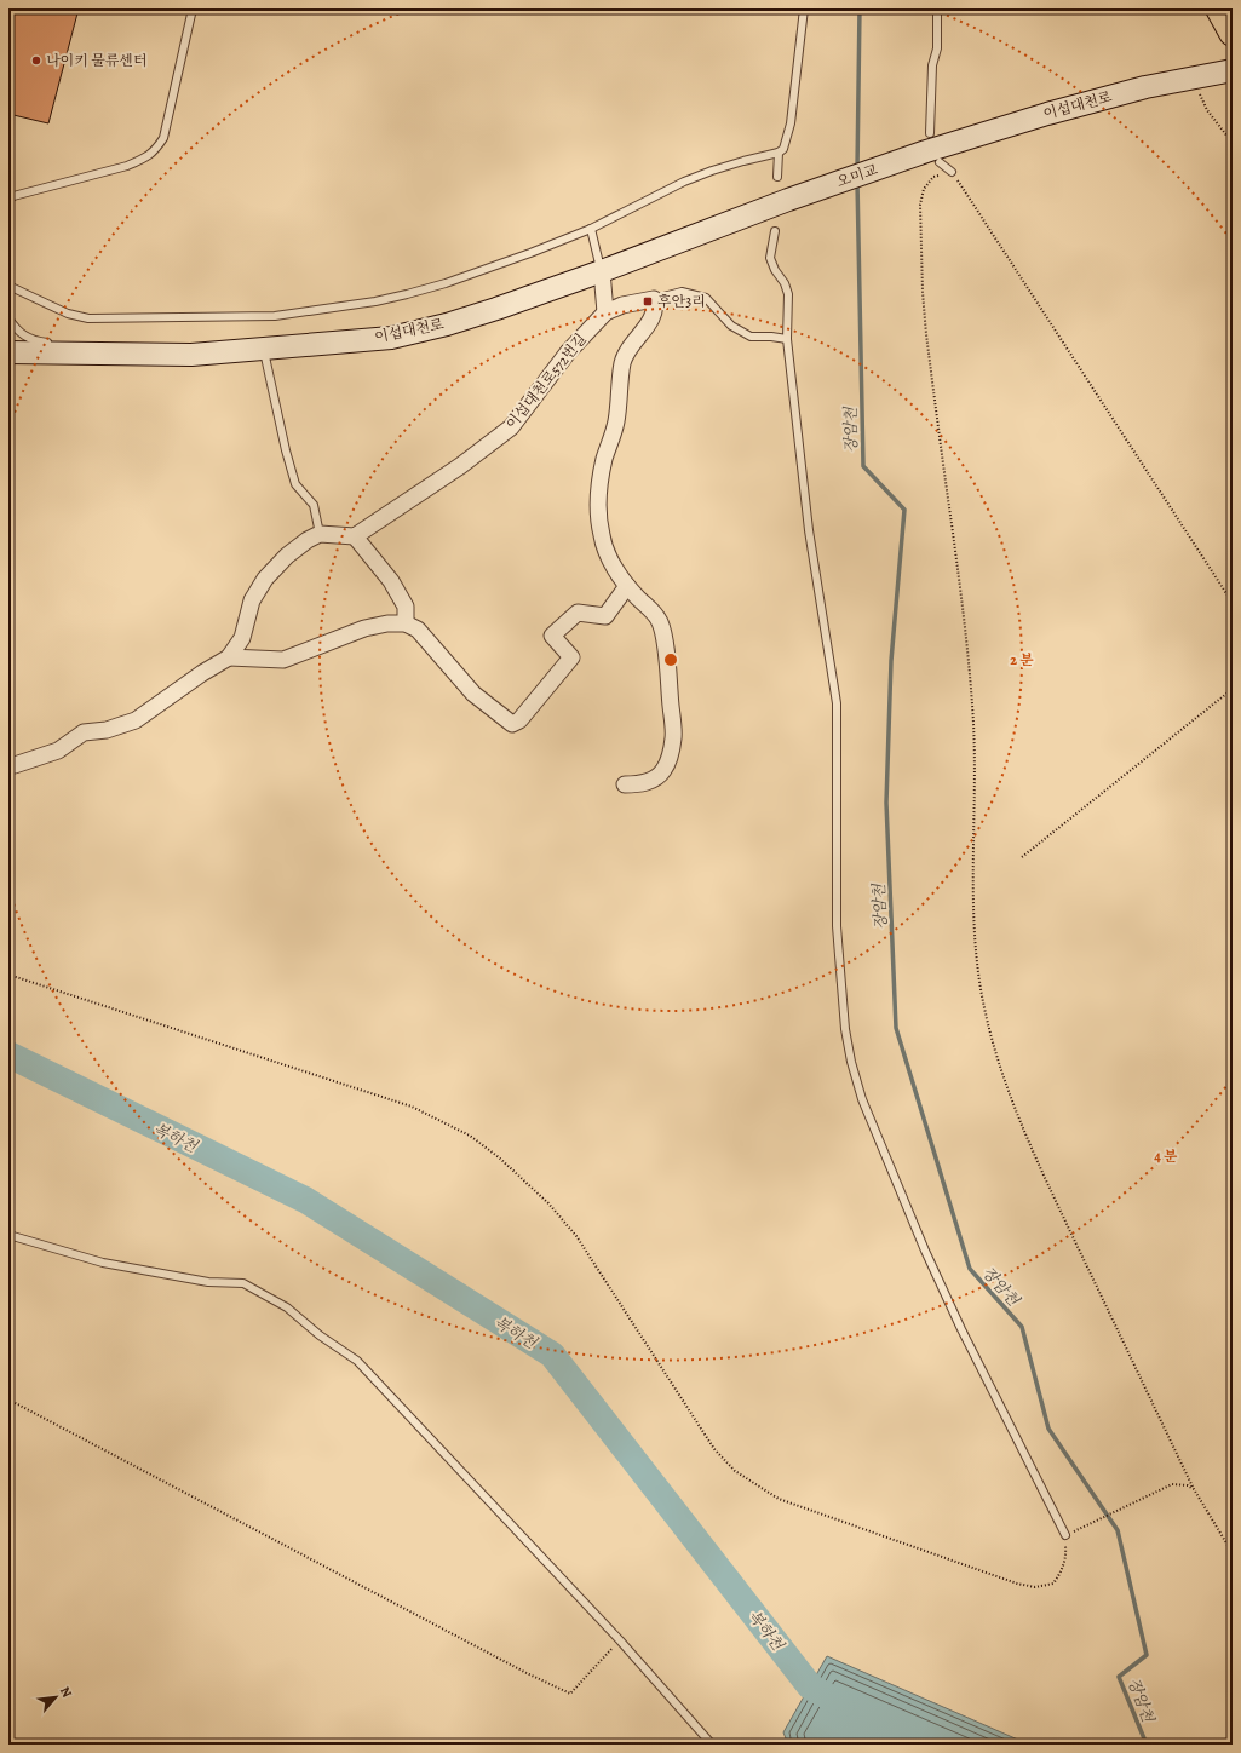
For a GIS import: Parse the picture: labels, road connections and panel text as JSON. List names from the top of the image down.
{
  "streets": {
    "street": ["이섭대천로", "오미교", "이섭대천로572번길"]
  },
  "crossings": [
    ["이섭대천로", "오미교"]
  ],
  "water": ["장암천", "복하천"],
  "places": {
    "other": ["나이키 물류센터"],
    "transit": ["후안3리"]
  },
  "north": "top right",
  "rings": ["2 분", "4 분"]
}
